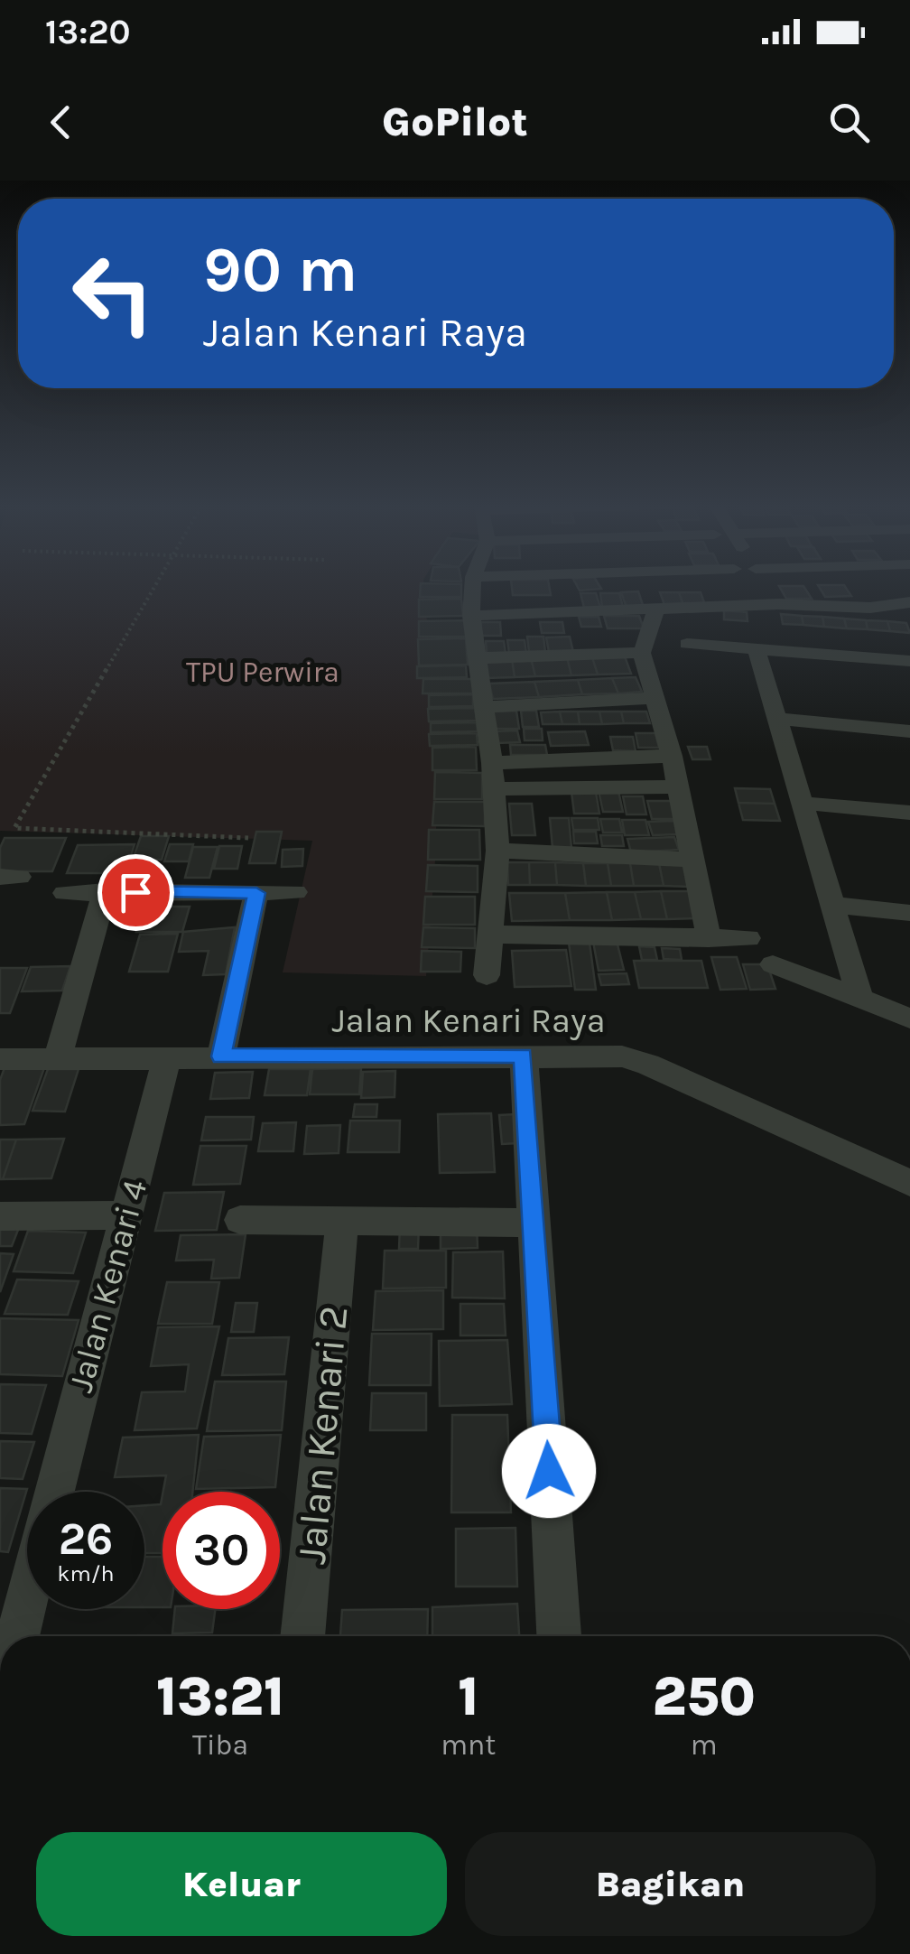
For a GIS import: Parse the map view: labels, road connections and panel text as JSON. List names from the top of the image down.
{
  "streets": {
    "street": ["Jalan Kenari Raya", "Jalan Kenari 4", "Jalan Kenari 2"]
  },
  "crossings": [
    ["Jalan Kenari Raya", "Jalan Kenari 4"]
  ],
  "parks": ["TPU Perwira"],
  "page": {
    "status": "13:20",
    "header": "GoPilot",
    "turn": ["90 m", "Jalan Kenari Raya"],
    "speed": "26 km/h",
    "limit": "30",
    "eta": [
      "13:21",
      "Tiba",
      "1",
      "mnt",
      "250",
      "m"
    ],
    "buttons": ["Keluar", "Bagikan"]
  }
}
